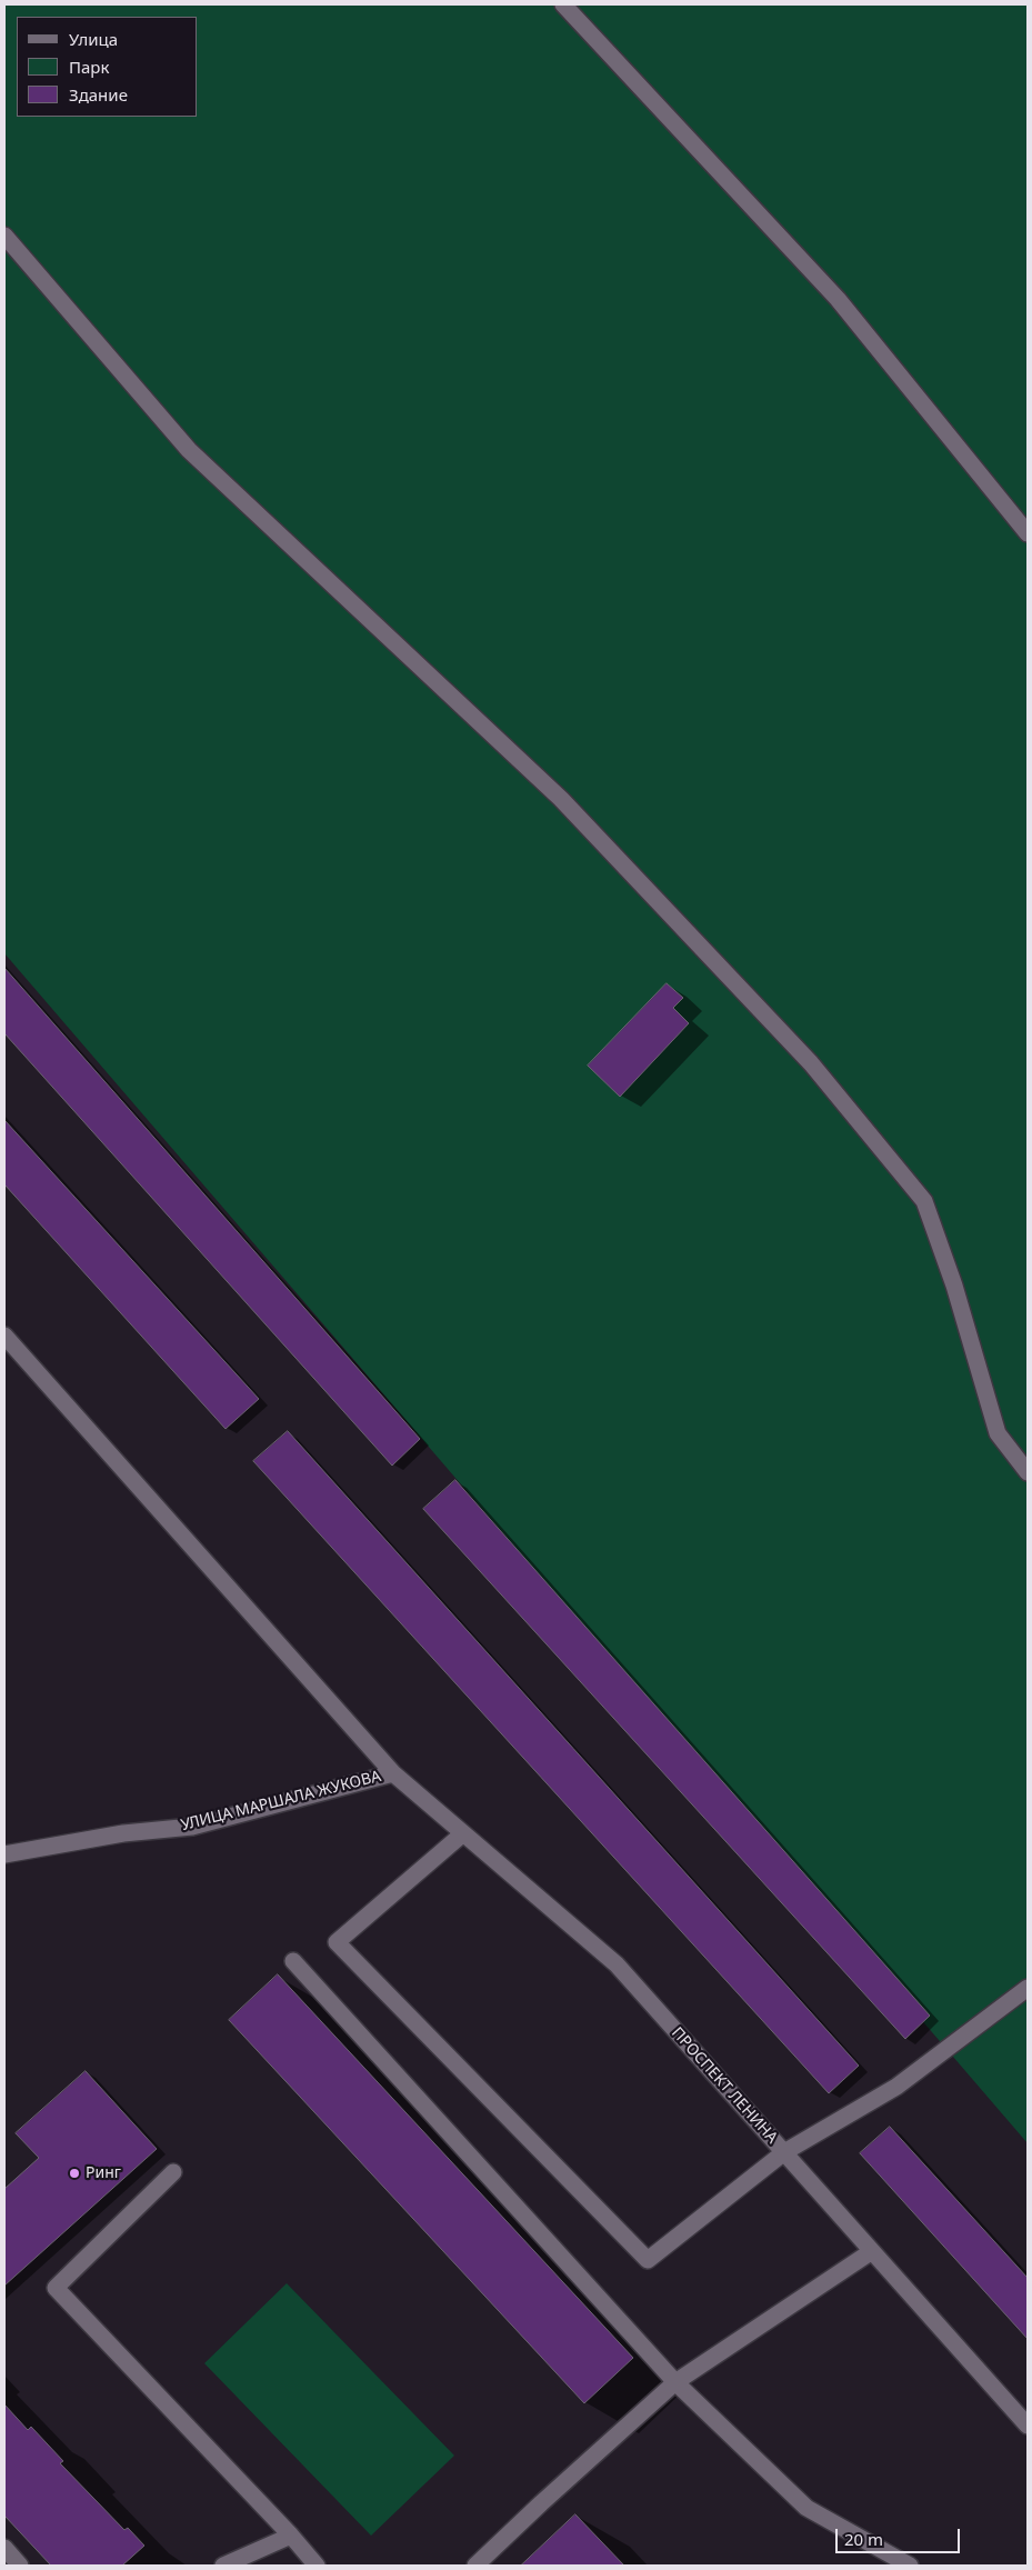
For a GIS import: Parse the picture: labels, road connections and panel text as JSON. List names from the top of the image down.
{
  "streets": {
    "street": ["УЛИЦА МАРШАЛА ЖУКОВА", "ПРОСПЕКТ ЛЕНИНА"]
  },
  "crossings": [
    ["УЛИЦА МАРШАЛА ЖУКОВА", "ПРОСПЕКТ ЛЕНИНА"]
  ],
  "places": ["Ринг"],
  "legend": ["Улица", "Парк", "Здание"],
  "scale_bar": "20 m"
}
